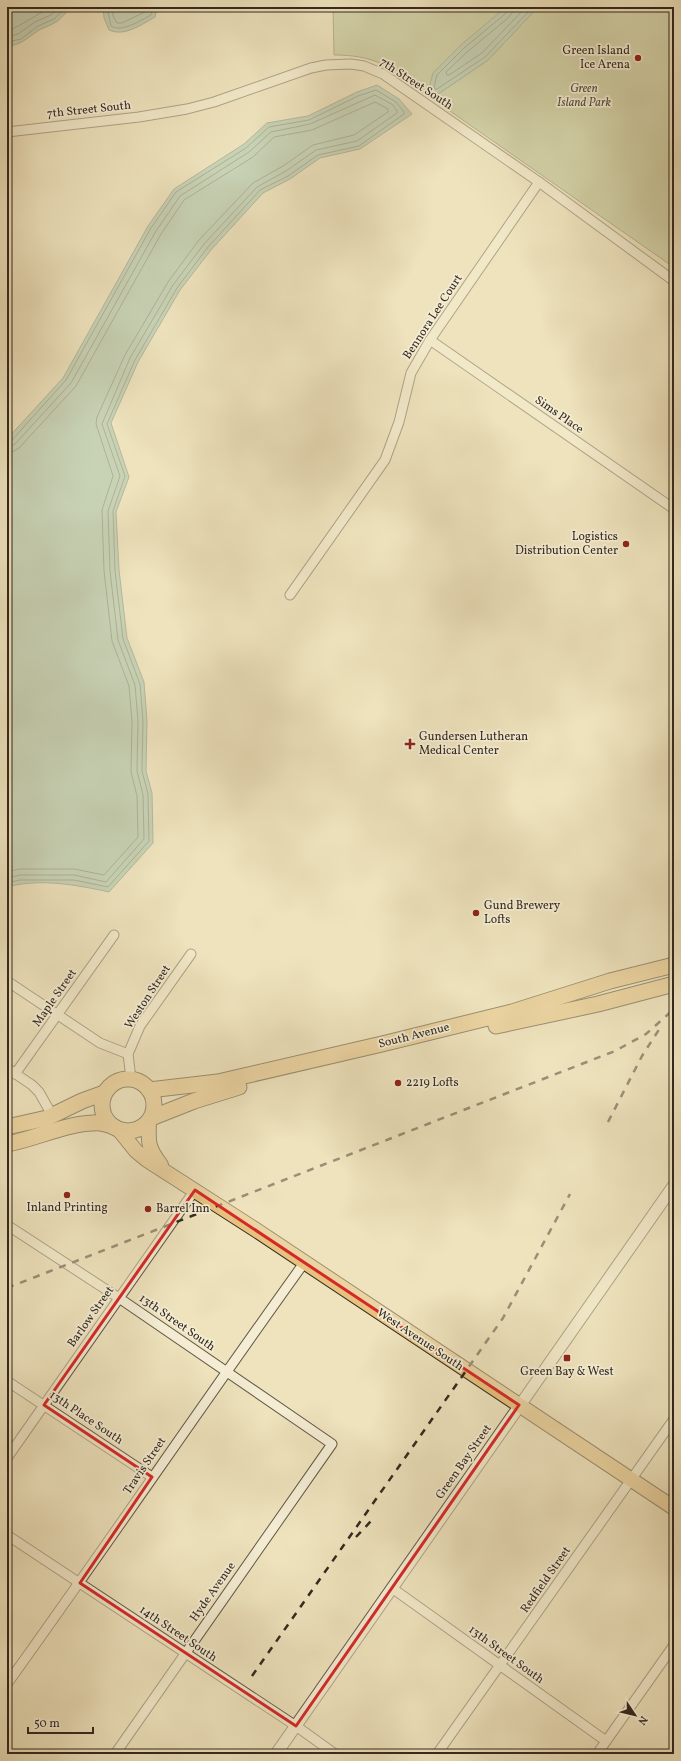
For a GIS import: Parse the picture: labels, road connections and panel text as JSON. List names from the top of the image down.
{
  "streets": {
    "highway": ["South Avenue"],
    "main road": ["West Avenue South"],
    "street": [
      "7th Street South",
      "Bennora Lee Court",
      "Sims Place",
      "Weston Street",
      "Maple Street",
      "Barlow Street",
      "13th Street South",
      "13th Place South",
      "Green Bay Street",
      "Travis Street",
      "Redfield Street",
      "Hyde Avenue",
      "14th Street South"
    ]
  },
  "crossings": [
    ["7th Street South", "Bennora Lee Court"],
    ["Bennora Lee Court", "Sims Place"],
    ["South Avenue", "West Avenue South"],
    ["Barlow Street", "13th Street South"],
    ["Barlow Street", "West Avenue South"],
    ["Barlow Street", "13th Place South"],
    ["13th Street South", "Green Bay Street"],
    ["13th Street South", "Travis Street"],
    ["13th Street South", "Redfield Street"],
    ["13th Street South", "Hyde Avenue"],
    ["West Avenue South", "Green Bay Street"],
    ["West Avenue South", "Travis Street"],
    ["West Avenue South", "Redfield Street"],
    ["13th Place South", "Travis Street"],
    ["Green Bay Street", "14th Street South"],
    ["Travis Street", "14th Street South"],
    ["Hyde Avenue", "14th Street South"]
  ],
  "parks": ["Green Island Park"],
  "places": {
    "other": [
      "Green Island Ice Arena",
      "Logistics Distribution Center",
      "Gund Brewery Lofts",
      "2219 Lofts",
      "Inland Printing",
      "Barrel Inn"
    ],
    "health": ["Gundersen Lutheran Medical Center"],
    "transit": ["Green Bay & West"]
  },
  "scale_bar": "50 m",
  "north": "bottom right"
}
